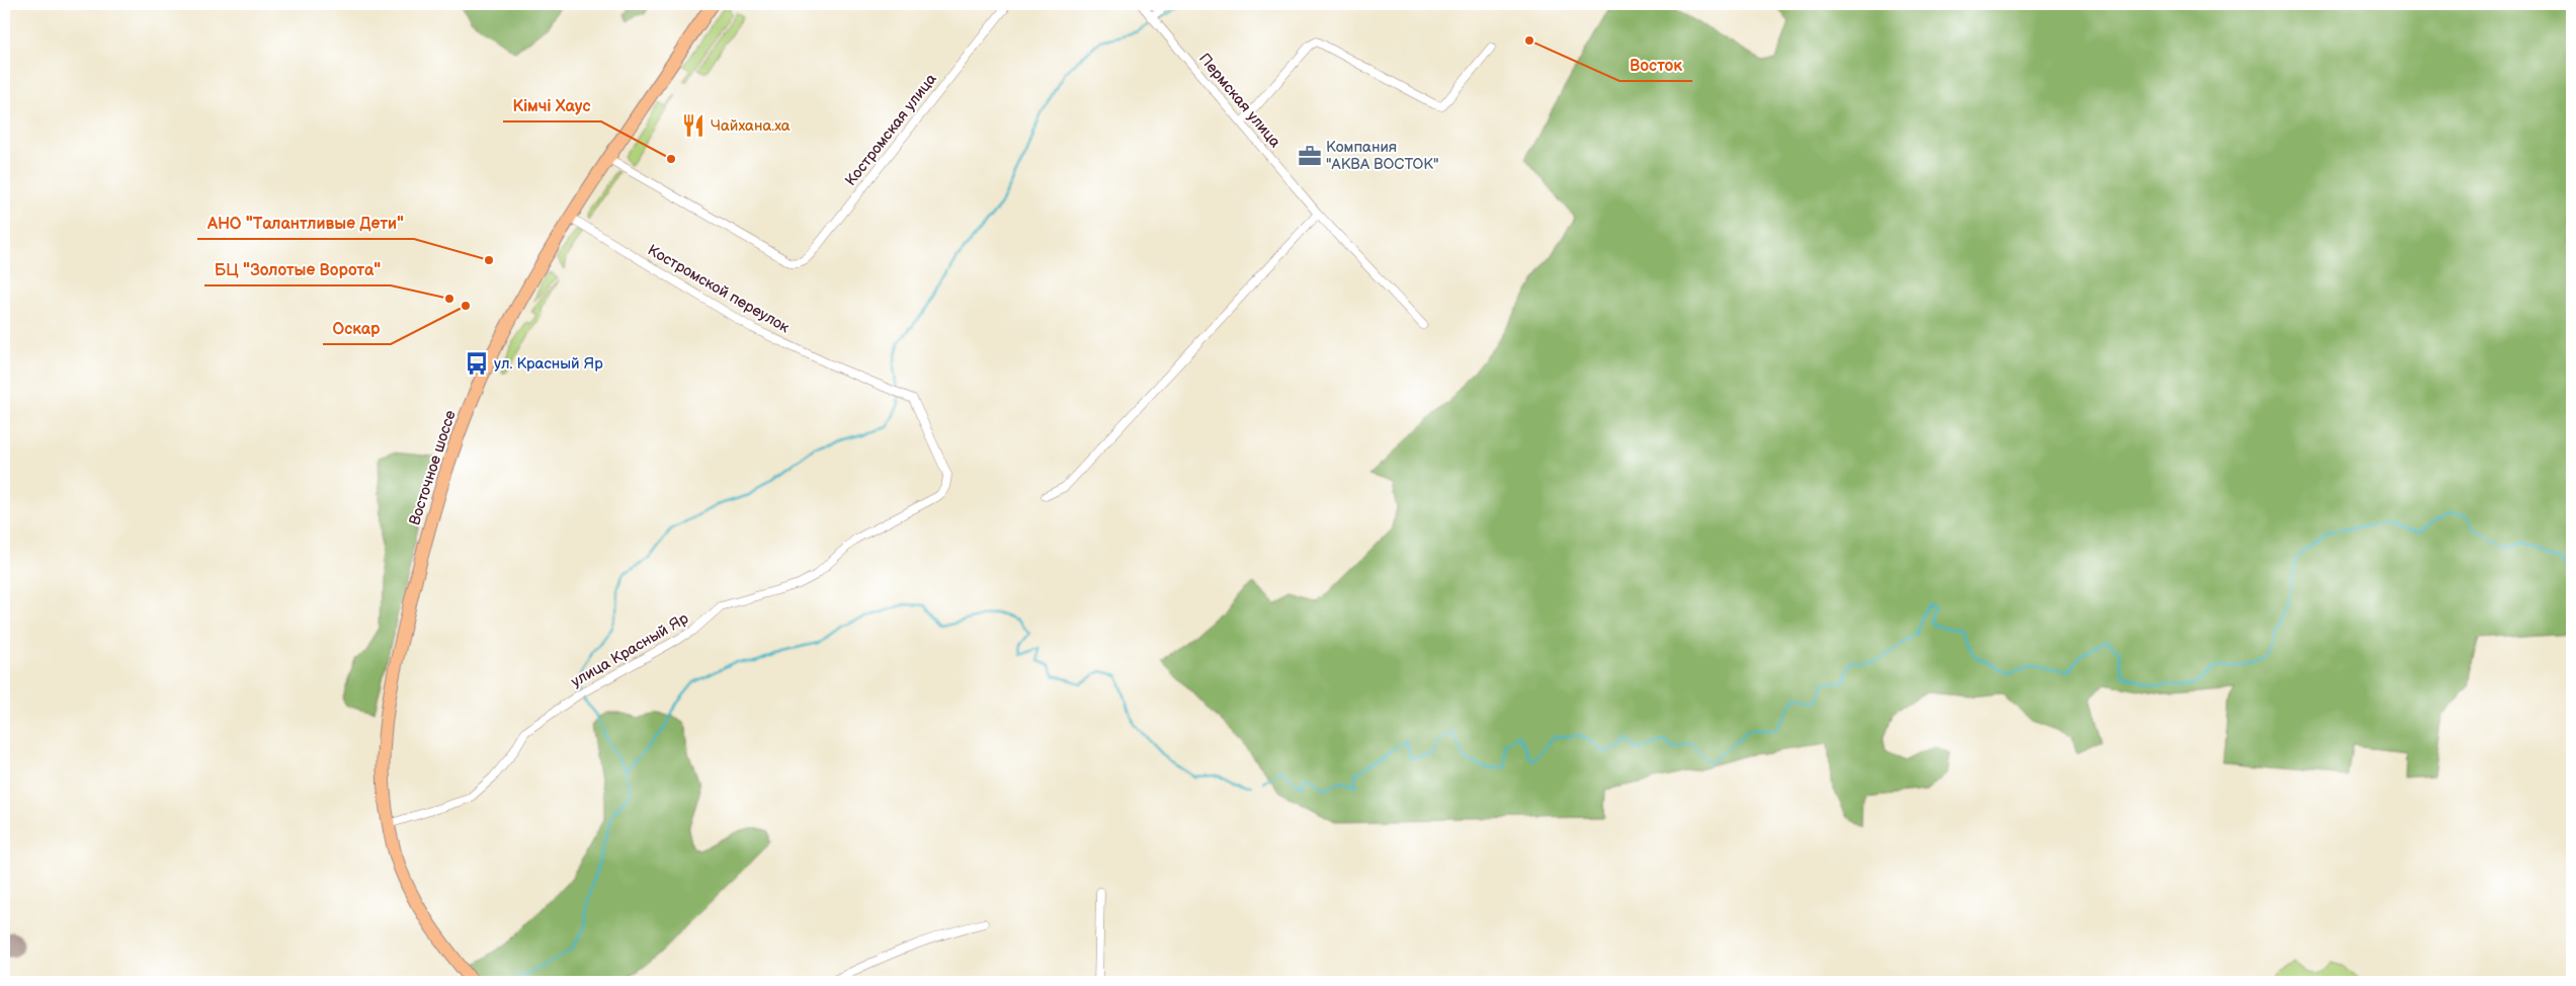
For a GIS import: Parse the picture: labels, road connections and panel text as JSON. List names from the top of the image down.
{
  "streets": {
    "main road": ["Восточное шоссе"],
    "street": [
      "Пермская улица",
      "Костромская улица",
      "Костромской переулок",
      "улица Красный Яр"
    ]
  },
  "crossings": [
    ["Костромская улица", "Восточное шоссе"],
    ["Костромской переулок", "Восточное шоссе"],
    ["Костромской переулок", "улица Красный Яр"],
    ["Восточное шоссе", "улица Красный Яр"]
  ],
  "places": {
    "other": [
      "Восток",
      "Кiмчi Хаус",
      "АНО \"Талантливые Дети\"",
      "БЦ \"Золотые Ворота\"",
      "Оскар"
    ],
    "restaurant": ["Чайхана.ха"],
    "office": ["Компания \"АКВА ВОСТОК\""],
    "bus stop": ["ул. Красный Яр"]
  }
}
